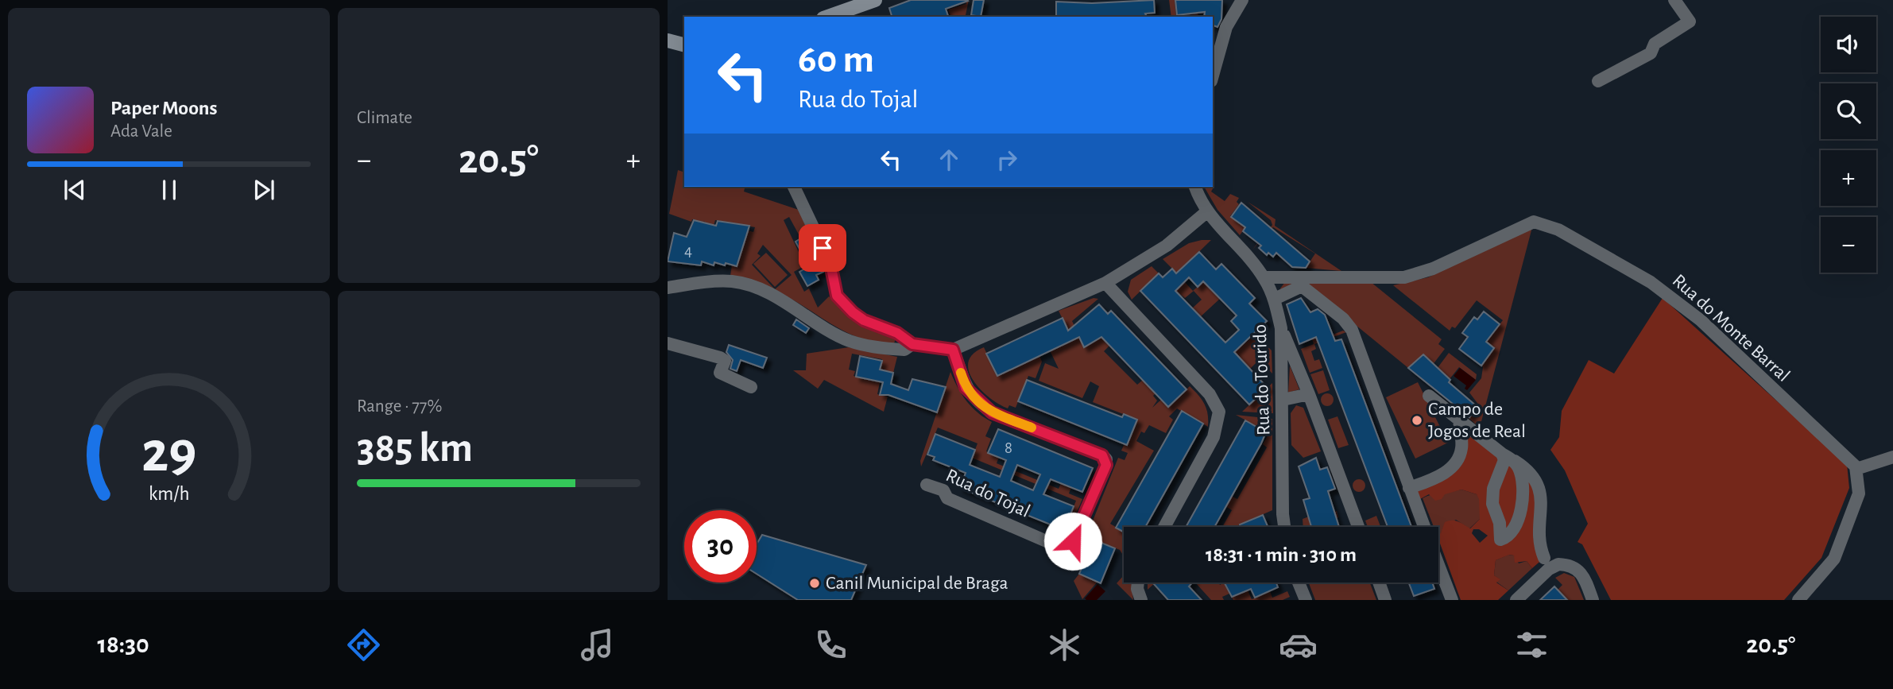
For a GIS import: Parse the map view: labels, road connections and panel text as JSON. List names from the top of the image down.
{
  "streets": {
    "street": ["Rua do Monte Barral", "Rua do Tourido", "Rua do Tojal"]
  },
  "crossings": [
    ["Rua do Monte Barral", "Rua do Tourido"]
  ],
  "places": ["Campo de Jogos de Real", "Canil Municipal de Braga"],
  "house_numbers": ["4", "8"],
  "page": {
    "tile": [
      "Climate",
      ["Range · 77%", "385 km"]
    ],
    "map_buttons": ["+", "−"],
    "turn": ["60 m", "Rua do Tojal"],
    "song": ["Paper Moons", "Ada Vale"],
    "heat": ["−", "20.5°", "+"],
    "limit": "30",
    "trip": "18:31 · 1 min · 310 m",
    "tabs": ["18:30", "20.5°"],
    "gauge": ["29", "km/h"]
  }
}
